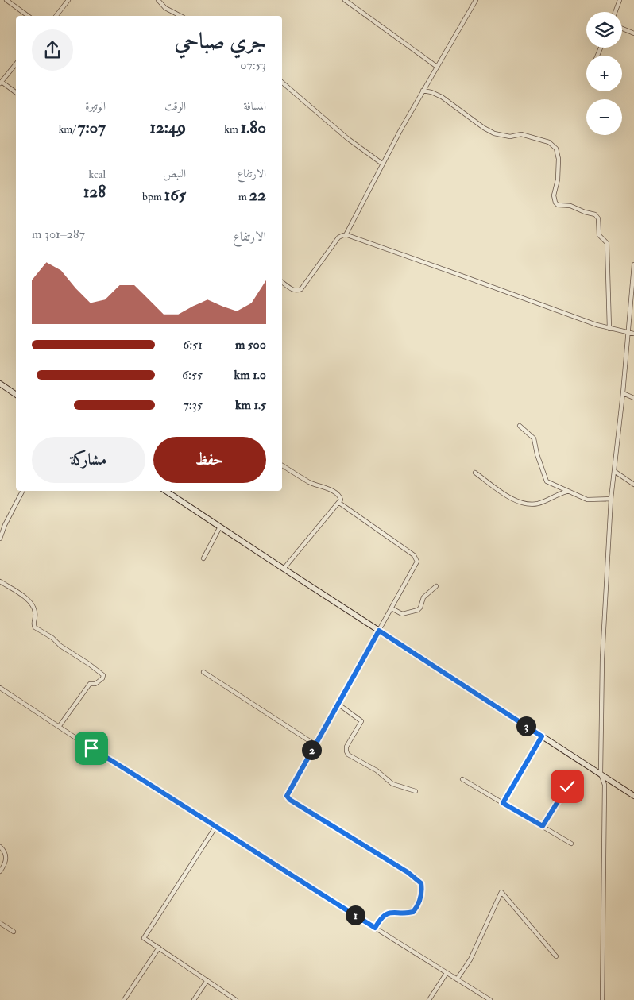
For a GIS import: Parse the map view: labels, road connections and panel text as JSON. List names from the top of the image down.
{
  "page": {
    "map_buttons": ["+", "−"],
    "heading": ["جري صباحي", "07:53"],
    "stats": [
      ["المسافة", "1.80 km"],
      ["الوقت", "12:49"],
      ["الوتيرة", "7:07 /km"],
      ["الارتفاع", "22 m"],
      ["النبض", "165 bpm"],
      ["kcal", "128"]
    ],
    "chart": ["الارتفاع", "287–301 m"],
    "list": [
      {
        "name": "500 m",
        "note": "6:51"
      },
      {
        "name": "1.0 km",
        "note": "6:55"
      },
      {
        "name": "1.5 km",
        "note": "7:35"
      }
    ],
    "buttons": ["حفظ", "مشاركة"],
    "pins": ["3", "2", "1"]
  }
}
